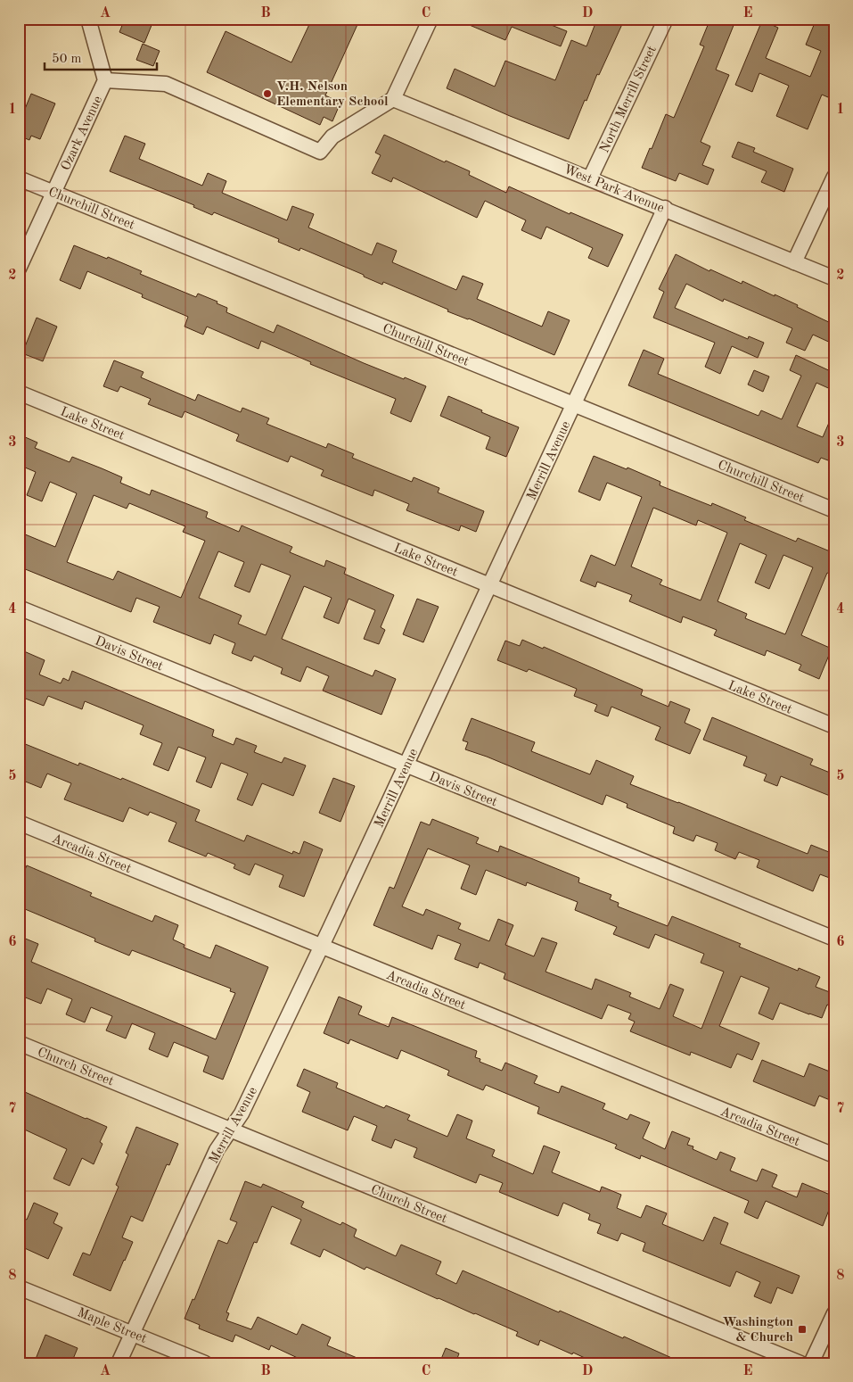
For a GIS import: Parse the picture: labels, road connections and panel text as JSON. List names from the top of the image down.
{
  "streets": {
    "street": [
      "North Merrill Street",
      "Ozark Avenue",
      "West Park Avenue",
      "Churchill Street",
      "Lake Street",
      "Merrill Avenue",
      "Davis Street",
      "Arcadia Street",
      "Church Street",
      "Maple Street"
    ]
  },
  "crossings": [
    ["North Merrill Street", "West Park Avenue"],
    ["Ozark Avenue", "Churchill Street"],
    ["West Park Avenue", "Merrill Avenue"],
    ["Churchill Street", "Merrill Avenue"],
    ["Lake Street", "Merrill Avenue"],
    ["Merrill Avenue", "Davis Street"],
    ["Merrill Avenue", "Arcadia Street"],
    ["Merrill Avenue", "Church Street"],
    ["Merrill Avenue", "Maple Street"]
  ],
  "places": {
    "other": ["V.H. Nelson Elementary School"],
    "transit": ["Washington & Church"]
  },
  "scale_bar": "50 m",
  "grid": {
    "columns": [
      "A",
      "B",
      "C",
      "D",
      "E"
    ],
    "rows": [
      "1",
      "2",
      "3",
      "4",
      "5",
      "6",
      "7",
      "8"
    ]
  }
}
